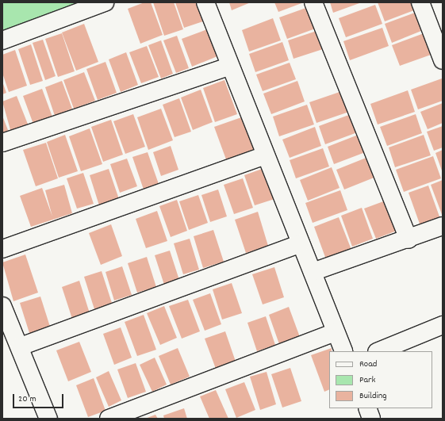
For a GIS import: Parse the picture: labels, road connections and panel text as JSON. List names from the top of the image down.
{
  "legend": ["Road", "Park", "Building"],
  "scale_bar": "20 m"
}
